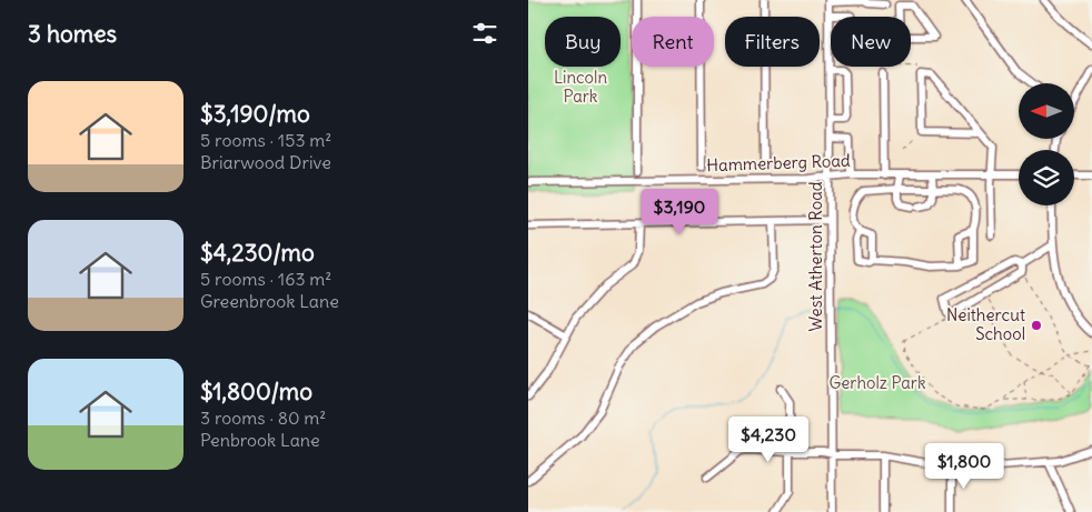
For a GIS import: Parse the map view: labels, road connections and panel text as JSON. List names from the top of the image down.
{
  "streets": {
    "street": ["Hammerberg Road", "West Atherton Road"]
  },
  "crossings": [
    ["Hammerberg Road", "West Atherton Road"]
  ],
  "parks": ["Lincoln Park", "Gerholz Park"],
  "places": ["Neithercut School"],
  "north": "left",
  "page": {
    "heading": "3 homes",
    "chip": [
      "Buy",
      "Rent",
      "Filters",
      "New"
    ],
    "list": [
      {
        "name": "$3,190/mo",
        "note": "5 rooms · 153 m² · Briarwood Drive"
      },
      {
        "name": "$4,230/mo",
        "note": "5 rooms · 163 m² · Greenbrook Lane"
      },
      {
        "name": "$1,800/mo",
        "note": "3 rooms · 80 m² · Penbrook Lane"
      }
    ],
    "price": ["$3,190", "$4,230", "$1,800"]
  }
}
